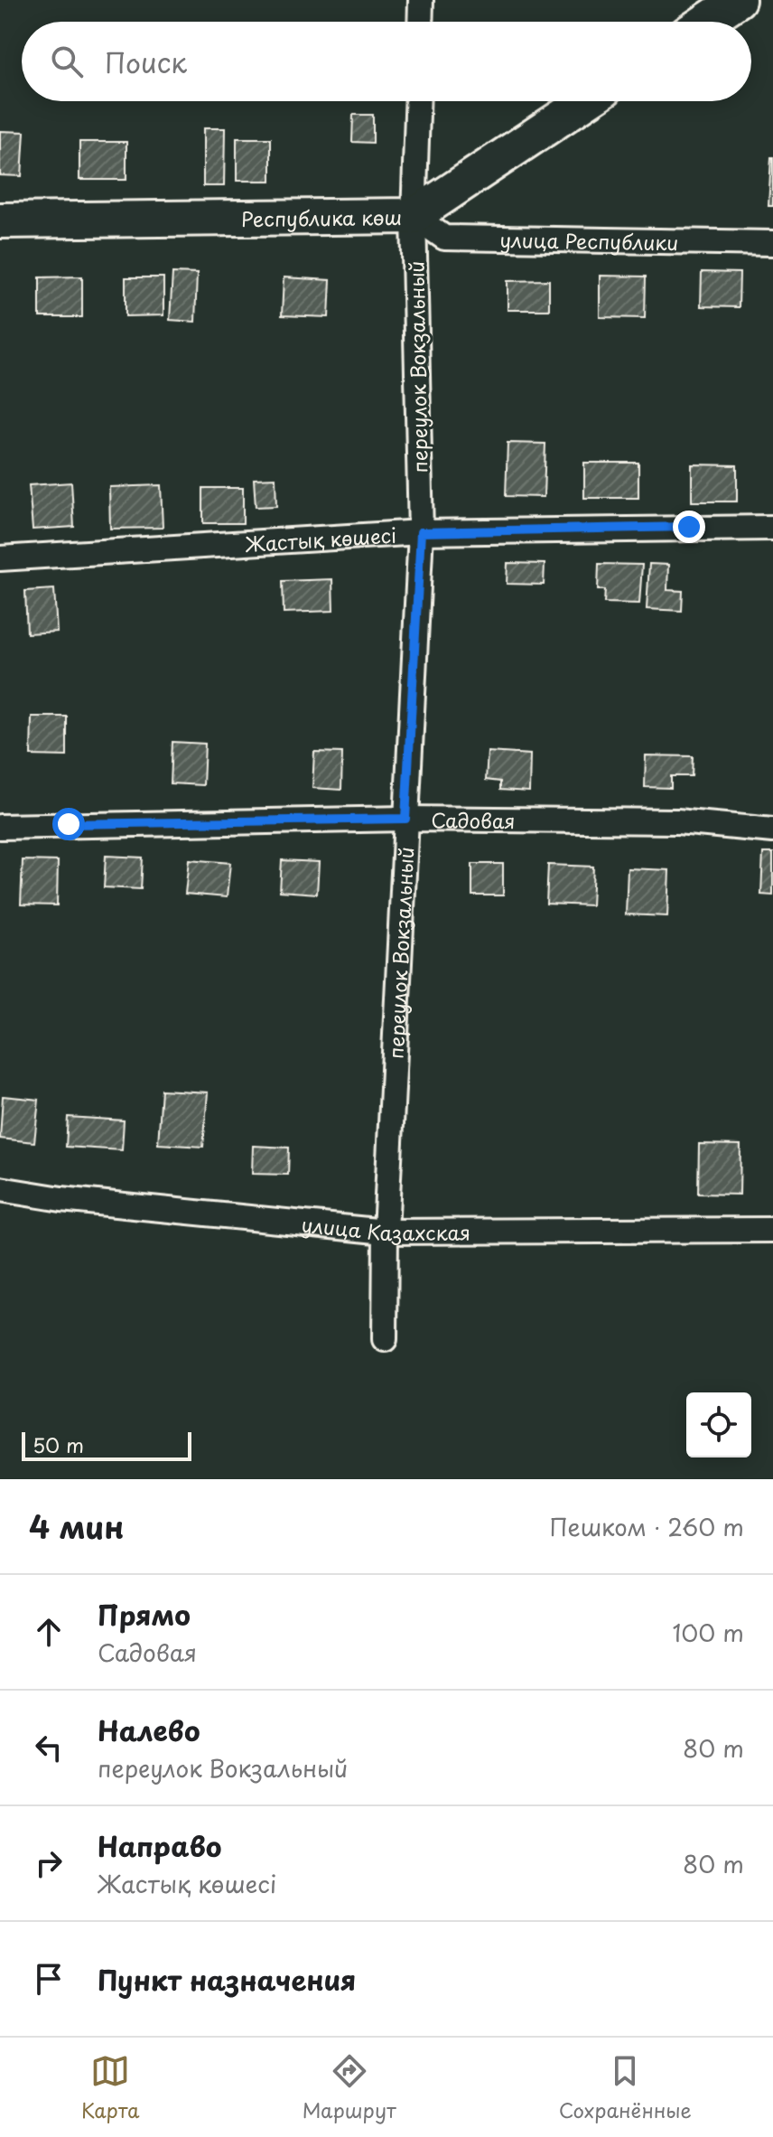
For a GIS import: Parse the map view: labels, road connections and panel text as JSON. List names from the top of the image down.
{
  "streets": {
    "main road": ["Республика көш"],
    "street": [
      "улица Республики",
      "переулок Вокзальный",
      "Жастық көшесі",
      "Садовая",
      "улица Казахская"
    ]
  },
  "crossings": [
    ["Республика көш", "улица Республики"],
    ["Республика көш", "переулок Вокзальный"],
    ["улица Республики", "переулок Вокзальный"],
    ["переулок Вокзальный", "Жастық көшесі"],
    ["переулок Вокзальный", "Садовая"],
    ["переулок Вокзальный", "улица Казахская"]
  ],
  "scale_bar": "50 m",
  "page": {
    "search": "Поиск",
    "scale": "50 m",
    "heading": ["4 мин", "Пешком · 260 m"],
    "list": [
      ["Прямо", "Садовая", "100 m"],
      ["Налево", "переулок Вокзальный", "80 m"],
      ["Направо", "Жастық көшесі", "80 m"],
      "Пункт назначения"
    ],
    "nav": ["Карта", "Маршрут", "Сохранённые"]
  }
}
